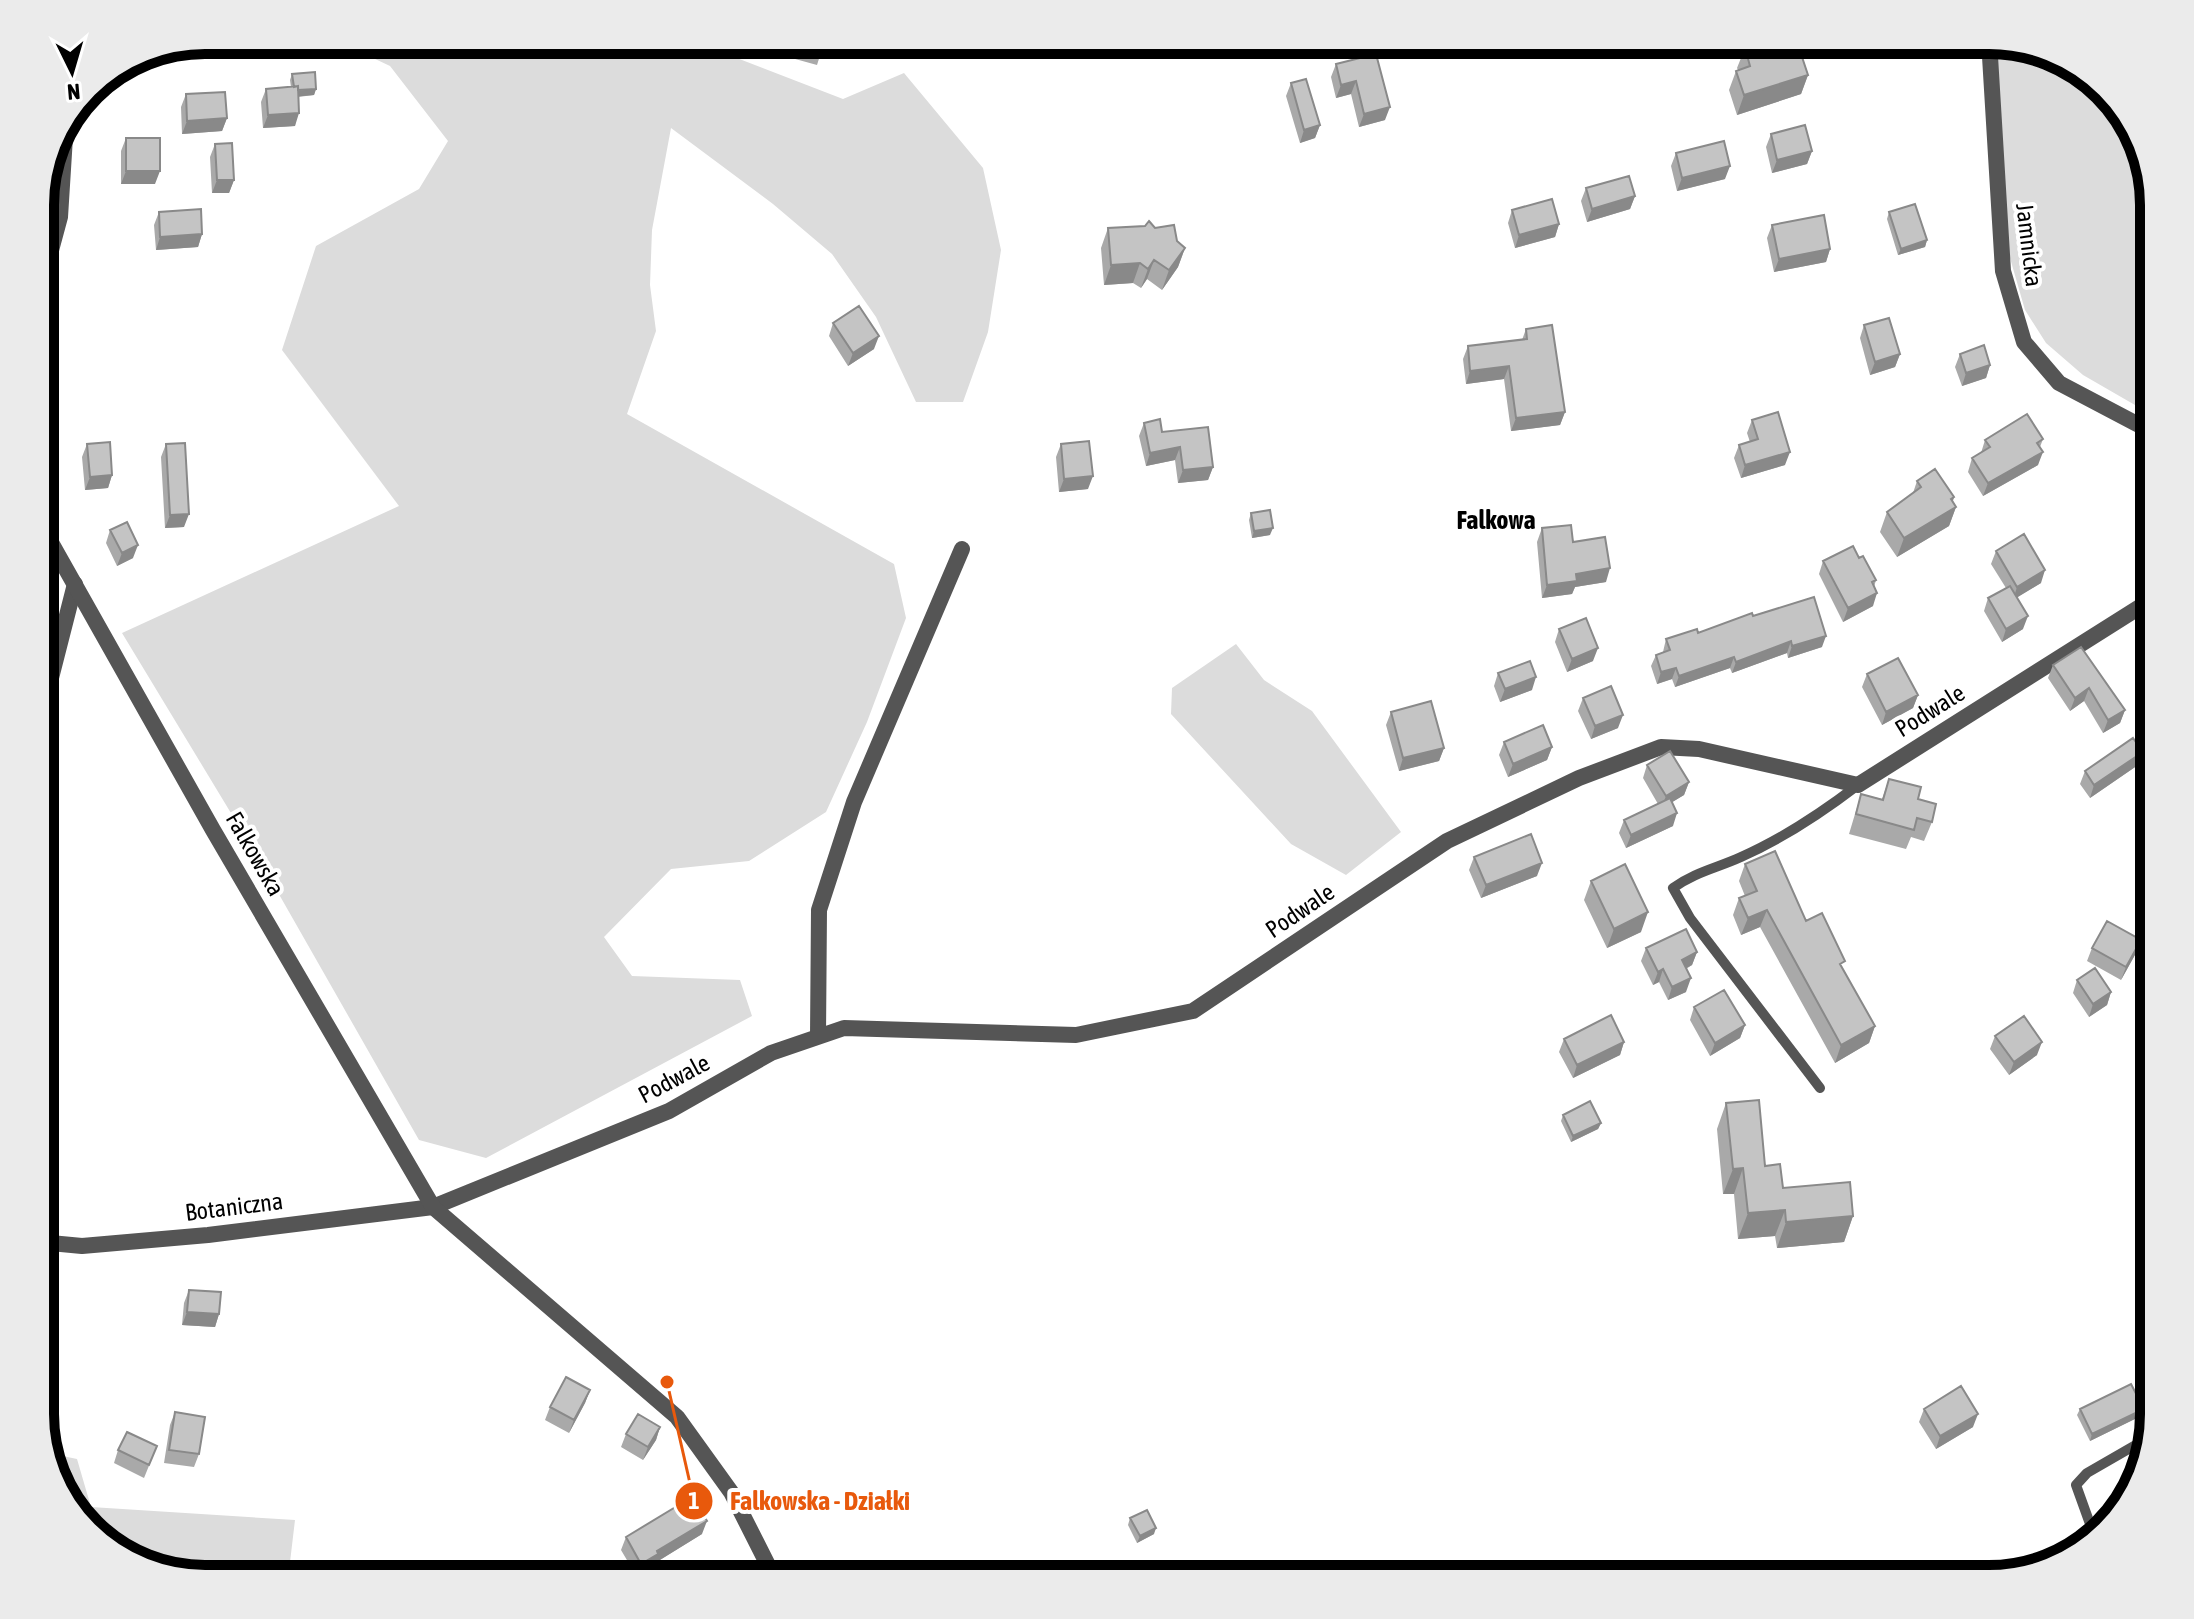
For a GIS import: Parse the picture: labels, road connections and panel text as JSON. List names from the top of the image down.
{
  "streets": {
    "street": [
      "Jamnicka",
      "Podwale",
      "Falkowska",
      "Botaniczna"
    ]
  },
  "crossings": [
    ["Podwale", "Falkowska"],
    ["Podwale", "Botaniczna"],
    ["Falkowska", "Botaniczna"]
  ],
  "districts": ["Falkowa"],
  "places": ["Falkowska - Działki"],
  "north": "bottom"
}
